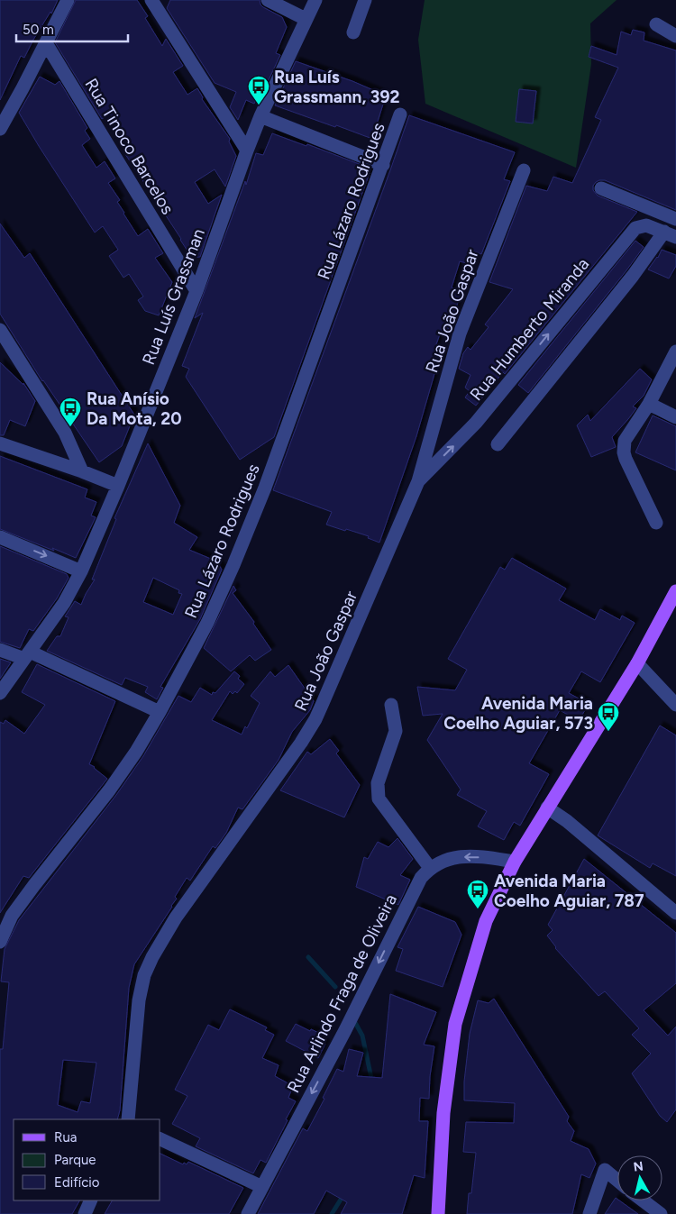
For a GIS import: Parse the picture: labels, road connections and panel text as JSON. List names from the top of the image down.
{
  "streets": {
    "street": [
      "Rua Tinoco Barcelos",
      "Rua Lázaro Rodrigues",
      "Rua Luís Grassman",
      "Rua João Gaspar",
      "Rua Humberto Miranda",
      "Rua Arlindo Fraga de Oliveira"
    ]
  },
  "crossings": [
    ["Rua Tinoco Barcelos", "Rua Luís Grassman"],
    ["Rua João Gaspar", "Rua Humberto Miranda"]
  ],
  "one_way": ["Rua Arlindo Fraga de Oliveira"],
  "places": {
    "bus stop": [
      "Rua Luís Grassmann, 392",
      "Rua Anísio Da Mota, 20",
      "Avenida Maria Coelho Aguiar, 573",
      "Avenida Maria Coelho Aguiar, 787"
    ]
  },
  "legend": ["Rua", "Parque", "Edifício"],
  "scale_bar": "50 m",
  "north": "top"
}
